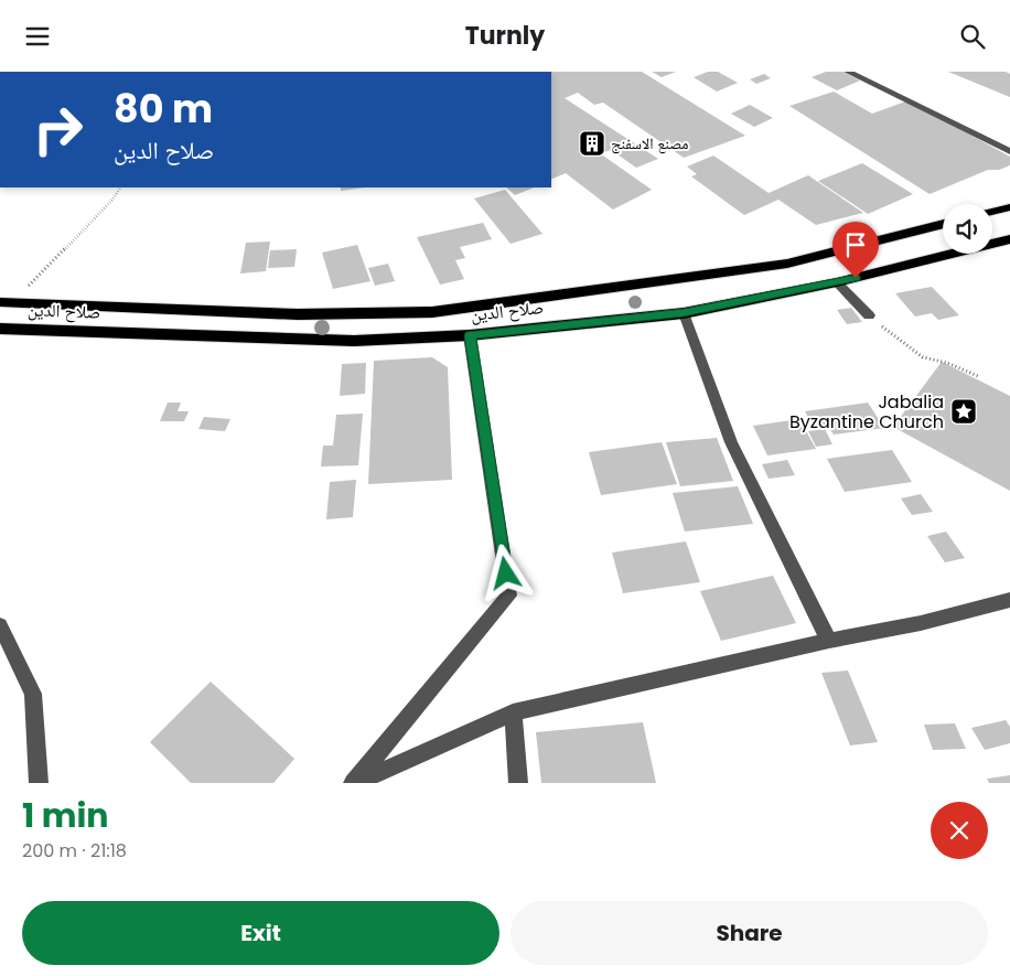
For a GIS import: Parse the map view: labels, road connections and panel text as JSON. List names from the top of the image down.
{
  "streets": {
    "highway": ["صلاح الدين"]
  },
  "places": {
    "building": ["مصنع الاسفنج"],
    "place": ["Jabalia Byzantine Church"]
  },
  "page": {
    "header": "Turnly",
    "turn": ["80 m", "صلاح الدين"],
    "heading": ["1 min", "200 m · 21:18"],
    "buttons": ["Exit", "Share"]
  }
}
